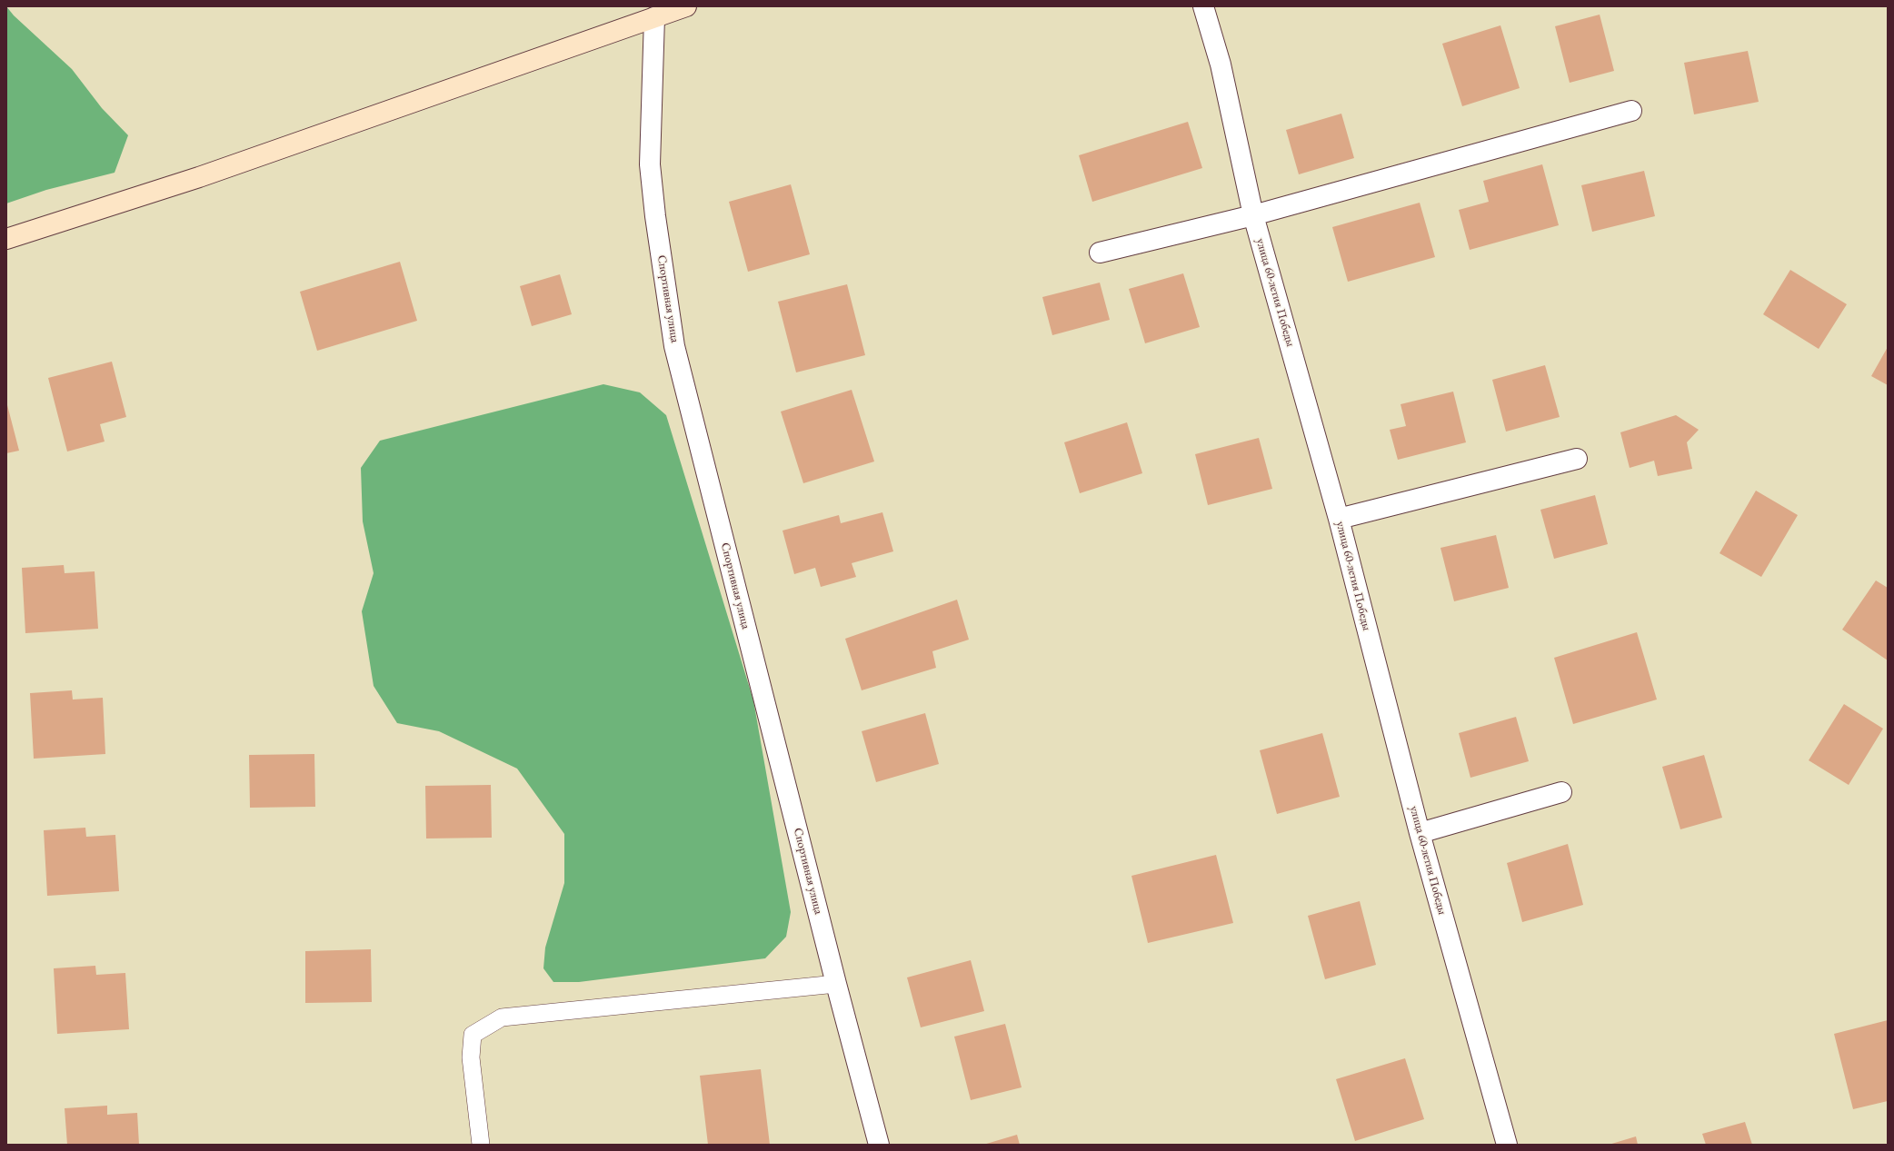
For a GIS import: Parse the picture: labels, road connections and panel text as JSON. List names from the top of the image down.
{
  "streets": {
    "street": ["улица 60-летия Победы", "Спортивная улица"]
  }
}
